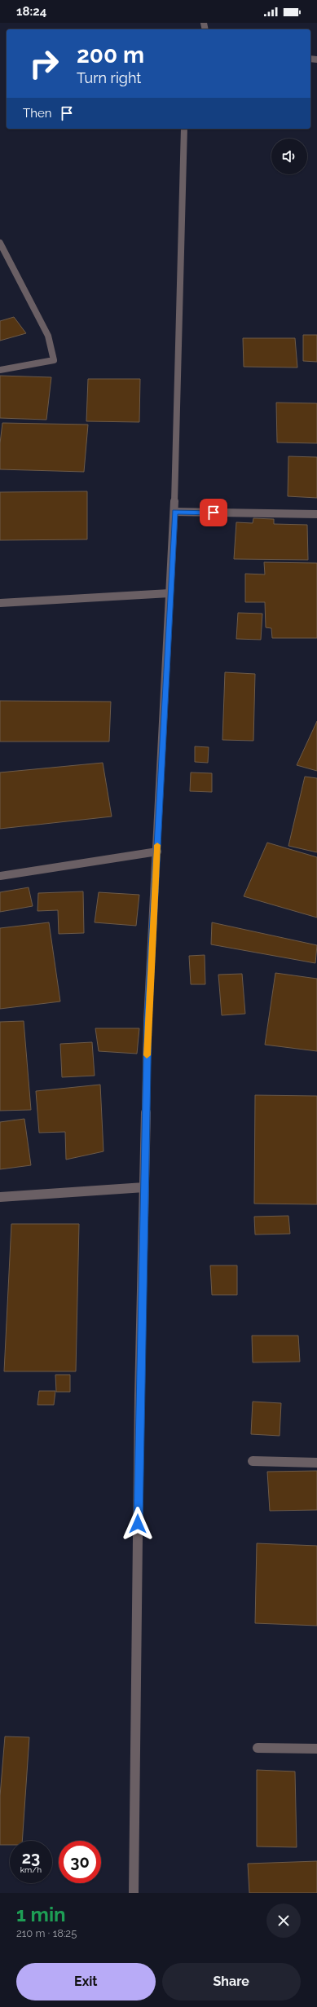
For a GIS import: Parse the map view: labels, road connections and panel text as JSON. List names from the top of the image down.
{
  "page": {
    "status": "18:24",
    "turn": ["200 m", "Turn right"],
    "then": "Then",
    "speed": "23 km/h",
    "limit": "30",
    "heading": ["1 min", "210 m · 18:25"],
    "buttons": ["Exit", "Share"]
  }
}
